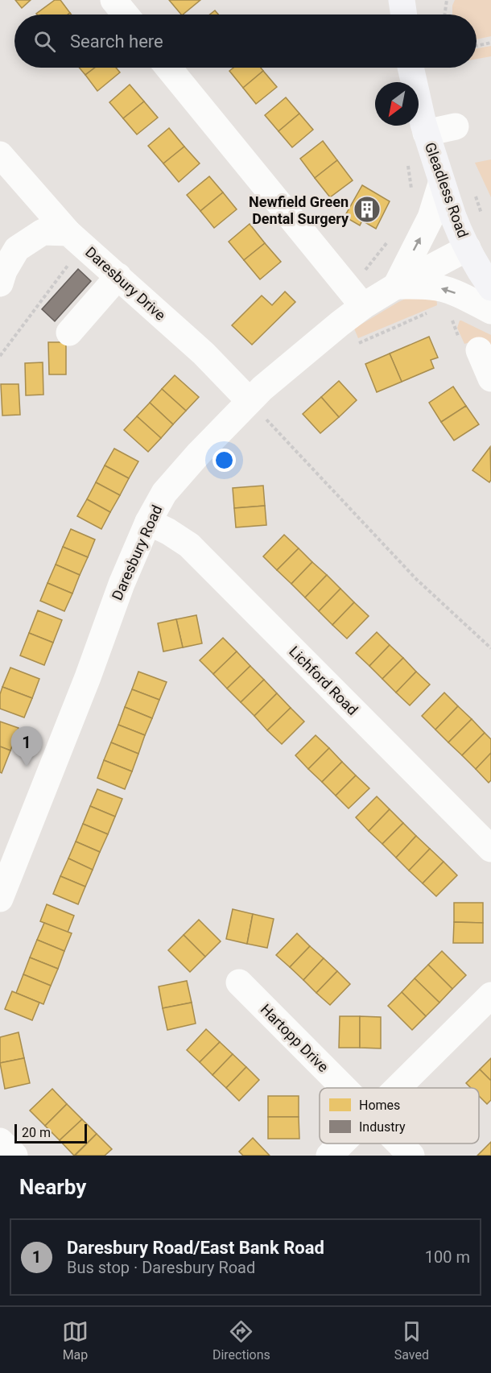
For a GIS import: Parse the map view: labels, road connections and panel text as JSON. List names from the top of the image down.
{
  "streets": {
    "main road": ["Gleadless Road"],
    "street": [
      "Daresbury Drive",
      "Daresbury Road",
      "Lichford Road",
      "Hartopp Drive"
    ]
  },
  "crossings": [
    ["Gleadless Road", "Daresbury Road"],
    ["Daresbury Drive", "Daresbury Road"],
    ["Daresbury Road", "Lichford Road"]
  ],
  "places": {
    "building": ["Newfield Green Dental Surgery"]
  },
  "legend": ["Homes", "Industry"],
  "scale_bar": "20 m",
  "north": "bottom left",
  "page": {
    "search": "Search here",
    "pins": "1",
    "scale": "20 m",
    "heading": "Nearby",
    "list": [
      {
        "mark": "1",
        "name": "Daresbury Road/East Bank Road",
        "note": "Bus stop · Daresbury Road",
        "value": "100 m"
      }
    ],
    "nav": ["Map", "Directions", "Saved"]
  }
}
